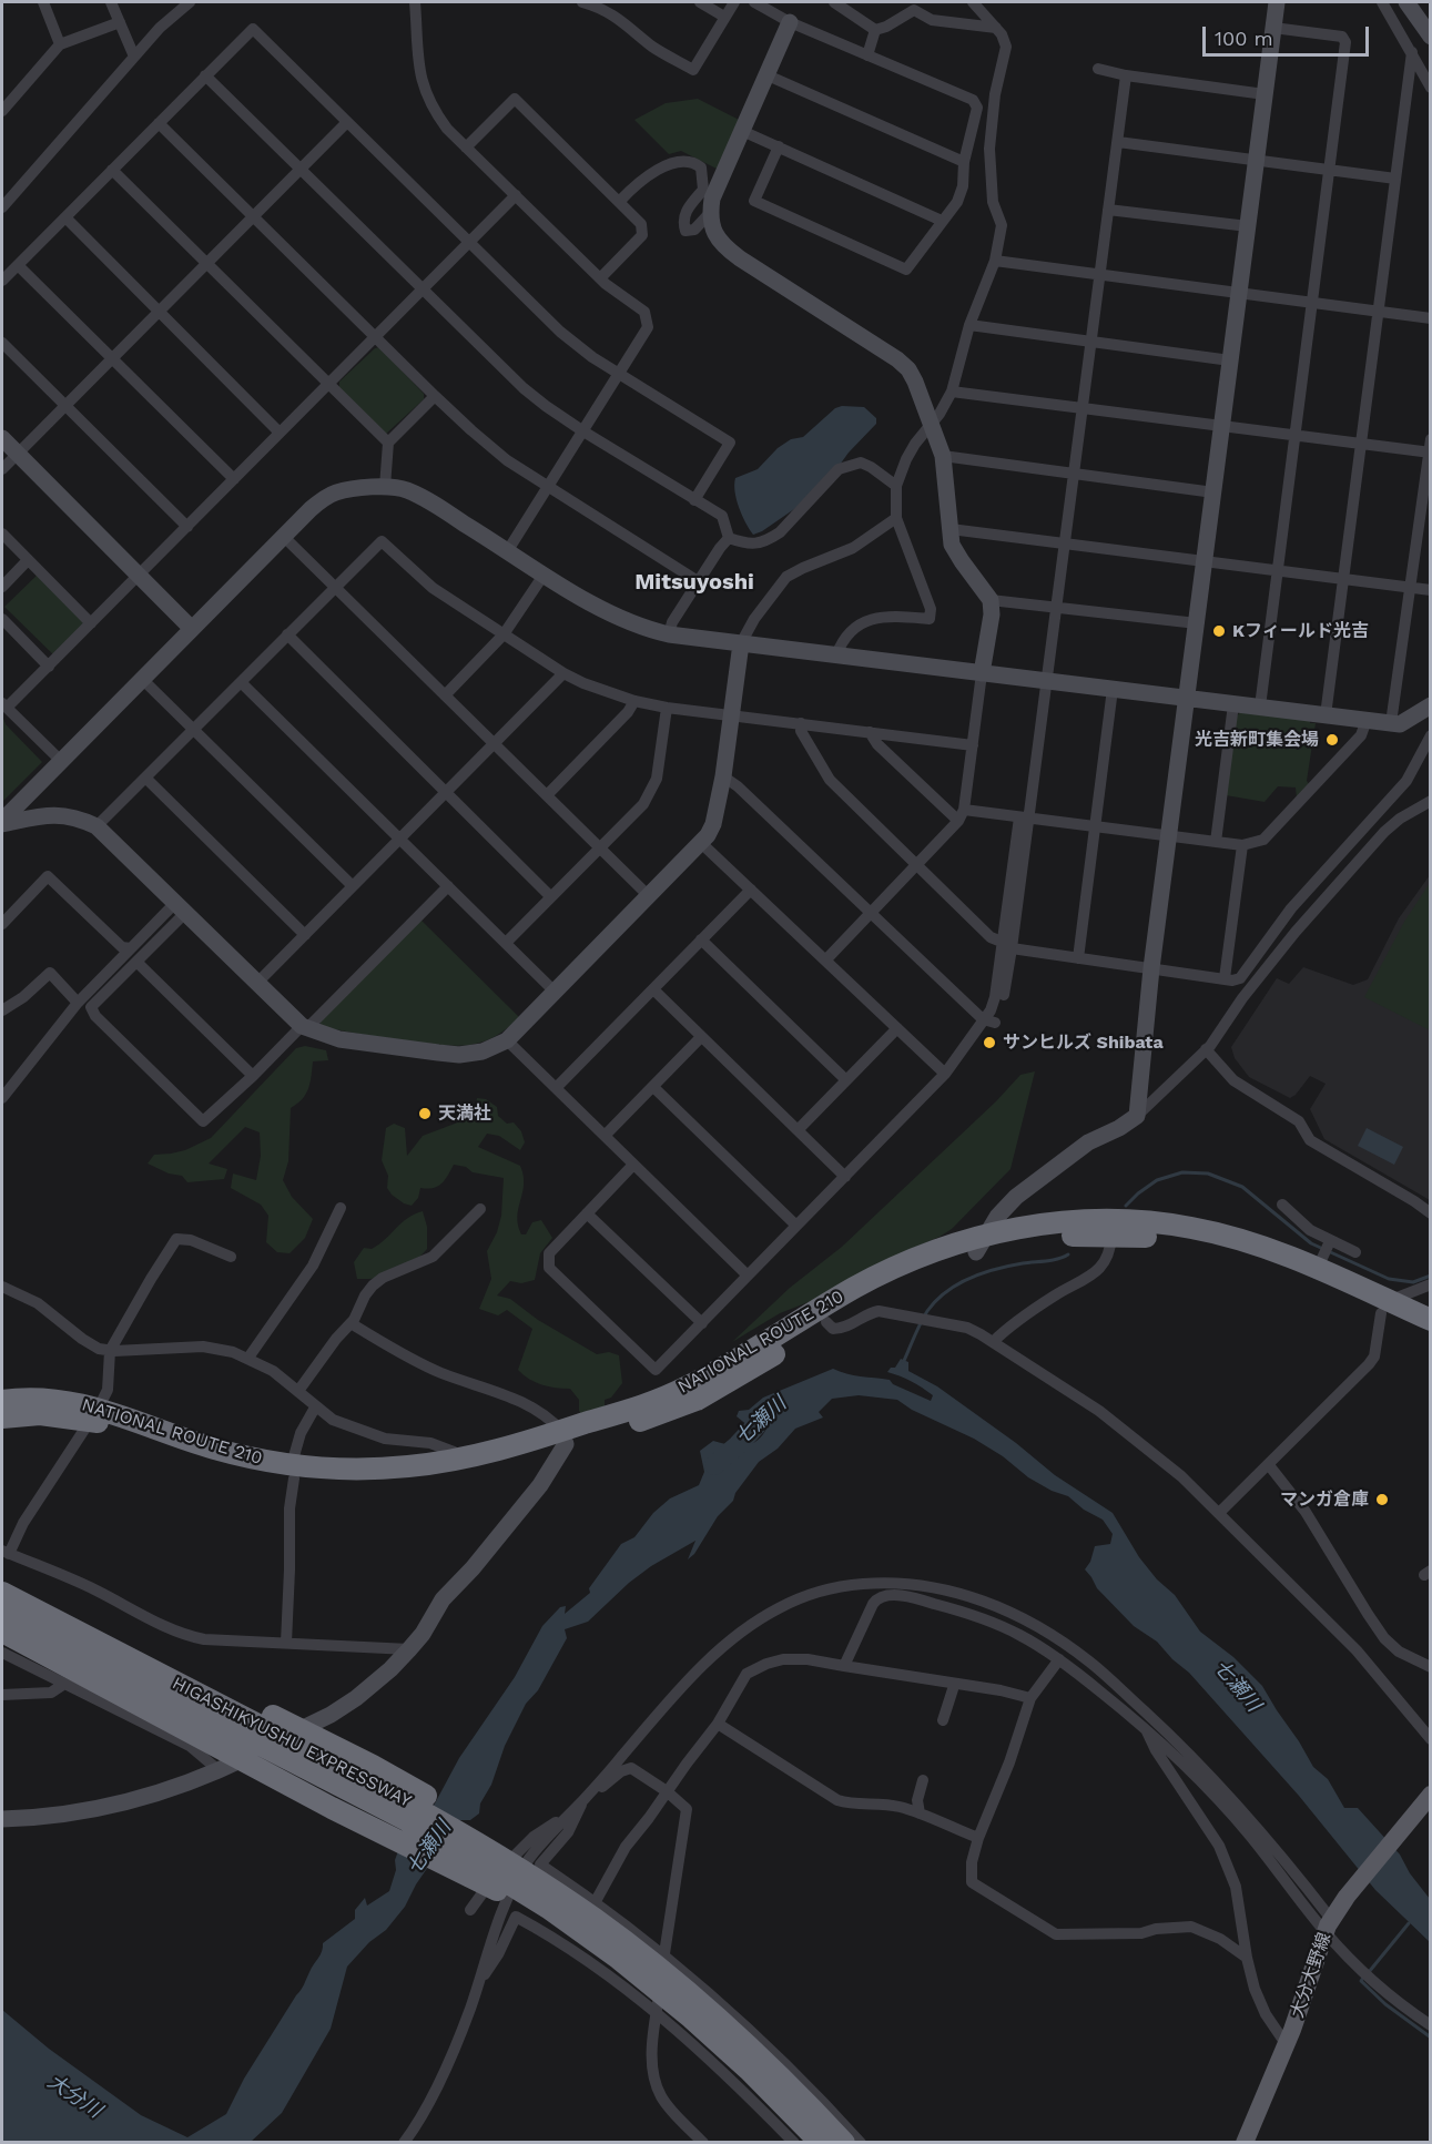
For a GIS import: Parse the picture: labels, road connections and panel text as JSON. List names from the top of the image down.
{
  "streets": {
    "highway": ["NATIONAL ROUTE 210", "HIGASHIKYUSHU EXPRESSWAY"],
    "main road": ["大分大野線"]
  },
  "districts": ["Mitsuyoshi"],
  "water": ["七瀬川", "大分川"],
  "places": [
    "Kフィールド光吉",
    "光吉新町集会場",
    "サンヒルズ Shibata",
    "天満社",
    "マンガ倉庫"
  ],
  "scale_bar": "100 m"
}
